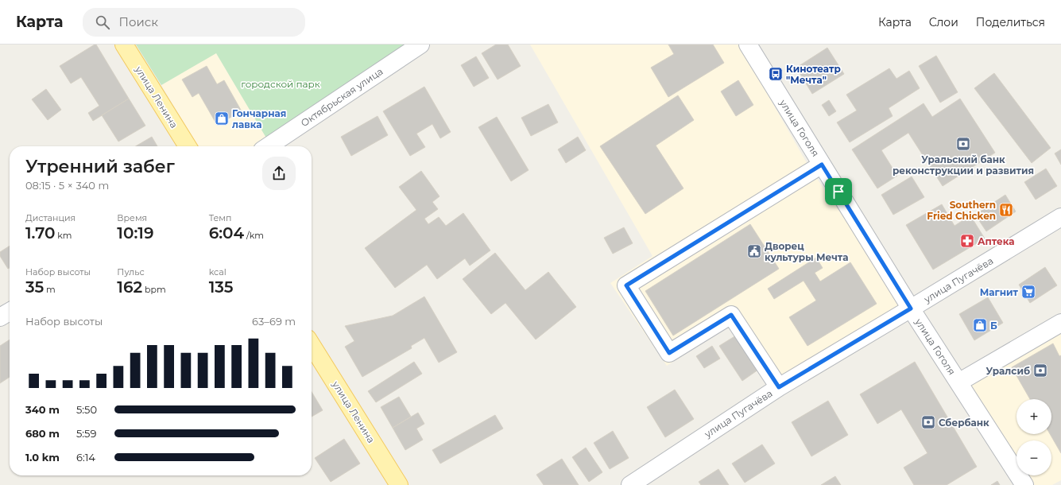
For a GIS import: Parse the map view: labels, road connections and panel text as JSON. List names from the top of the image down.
{
  "streets": {
    "main road": ["улица Ленина"],
    "street": ["Октябрьская улица", "улица Гоголя", "улица Пугачёва"]
  },
  "crossings": [
    ["улица Гоголя", "улица Пугачёва"]
  ],
  "parks": ["городской парк"],
  "places": {
    "bus stop": ["Кинотеатр \"Мечта\""],
    "shop": ["Гончарная лавка", "Б"],
    "bank": ["Уральский банк реконструкции и развития", "Уралсиб", "Сбербанк"],
    "restaurant": ["Southern Fried Chicken"],
    "pharmacy": ["Аптека"],
    "public building": ["Дворец культуры Мечта"],
    "supermarket": ["Магнит"]
  },
  "page": {
    "header": "Карта",
    "search": "Поиск",
    "nav": ["Карта", "Слои", "Поделиться"],
    "heading": ["Утренний забег", "08:15 · 5 × 340 m"],
    "stats": [
      ["Дистанция", "1.70 km"],
      ["Время", "10:19"],
      ["Темп", "6:04 /km"],
      ["Набор высоты", "35 m"],
      ["Пульс", "162 bpm"],
      ["kcal", "135"]
    ],
    "chart": ["Набор высоты", "63–69 m"],
    "list": [
      {
        "name": "340 m",
        "note": "5:50"
      },
      {
        "name": "680 m",
        "note": "5:59"
      },
      {
        "name": "1.0 km",
        "note": "6:14"
      }
    ],
    "map_buttons": ["+", "−"]
  }
}
